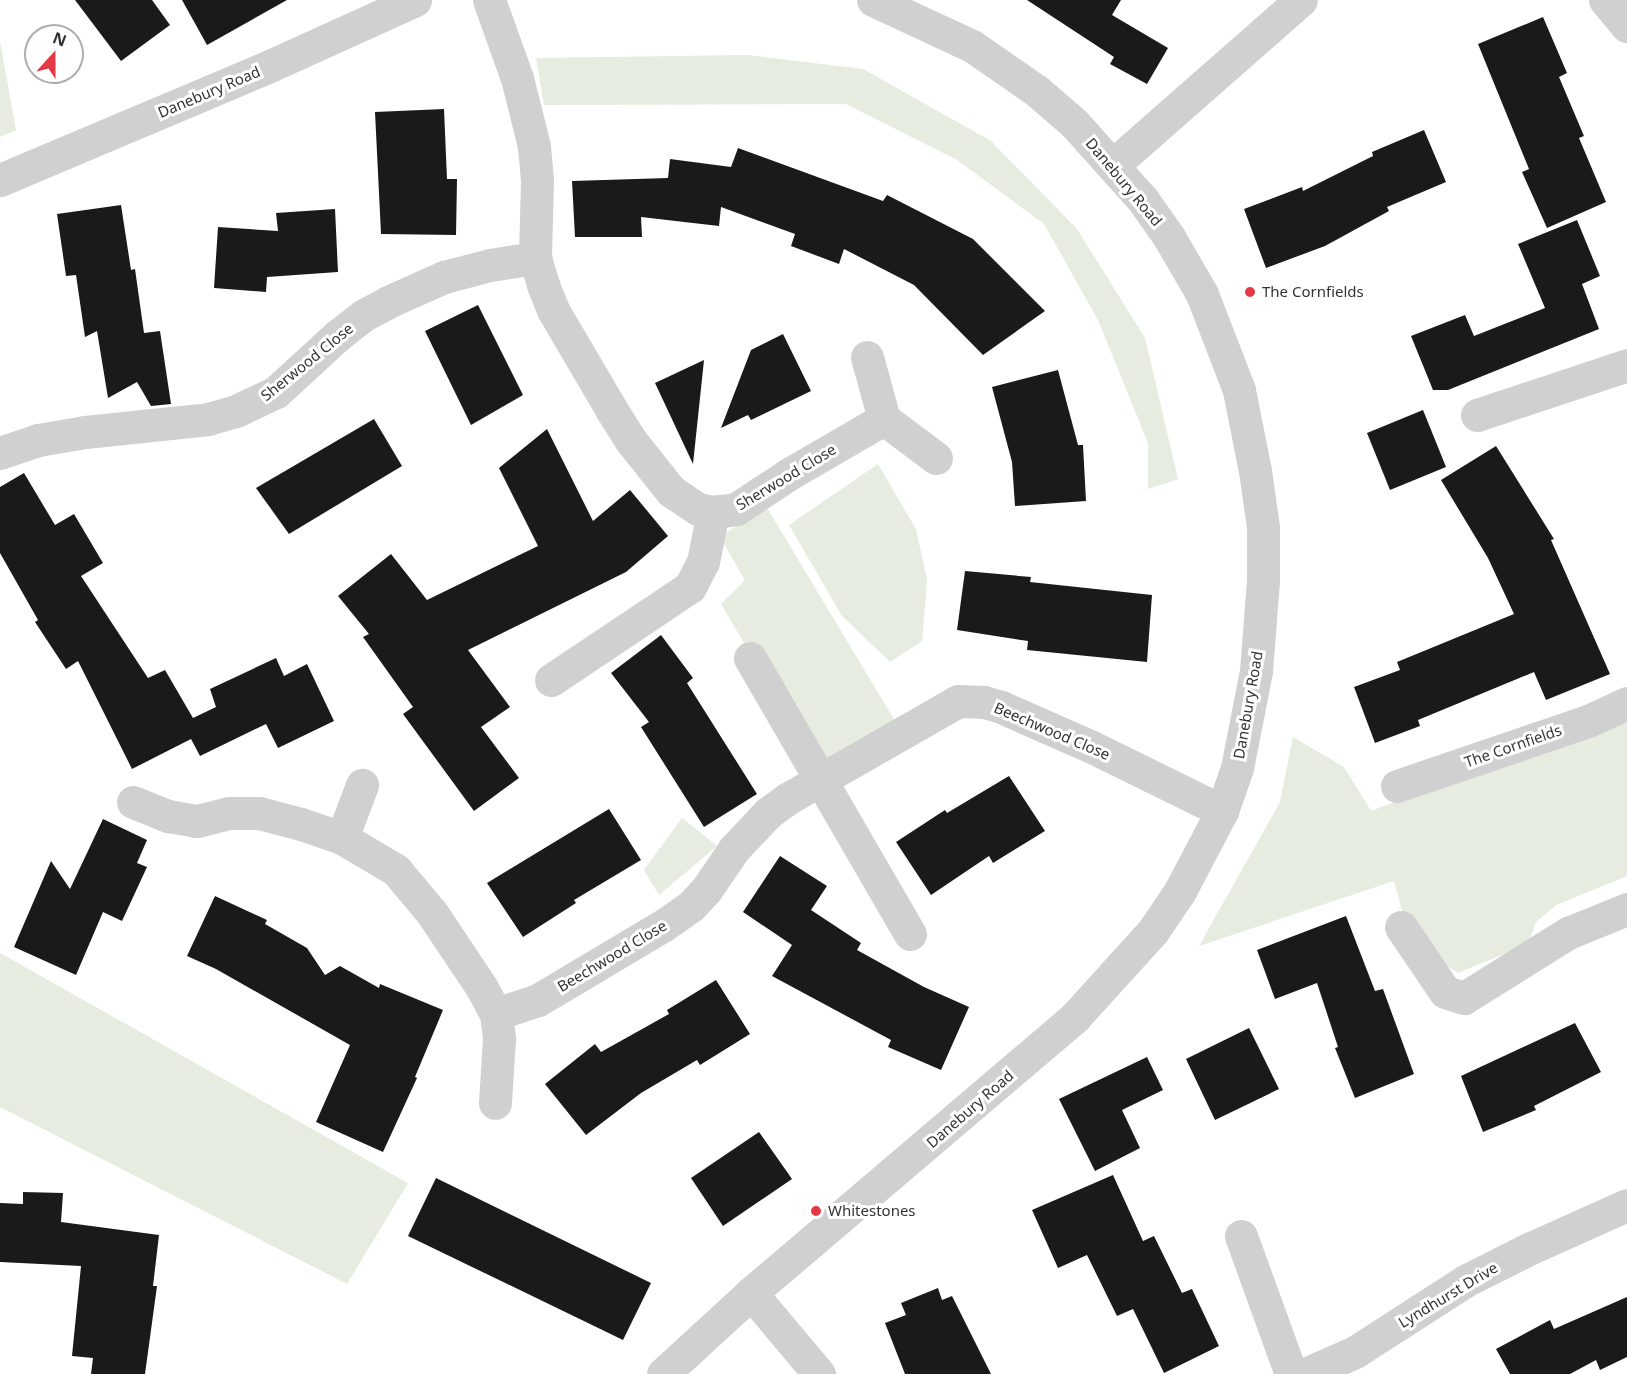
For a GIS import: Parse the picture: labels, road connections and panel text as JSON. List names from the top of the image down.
{
  "streets": {
    "street": [
      "Danebury Road",
      "Sherwood Close",
      "Beechwood Close",
      "The Cornfields",
      "Lyndhurst Drive"
    ]
  },
  "crossings": [
    ["Danebury Road", "Beechwood Close"]
  ],
  "places": ["The Cornfields", "Whitestones"],
  "north": "top"
}
